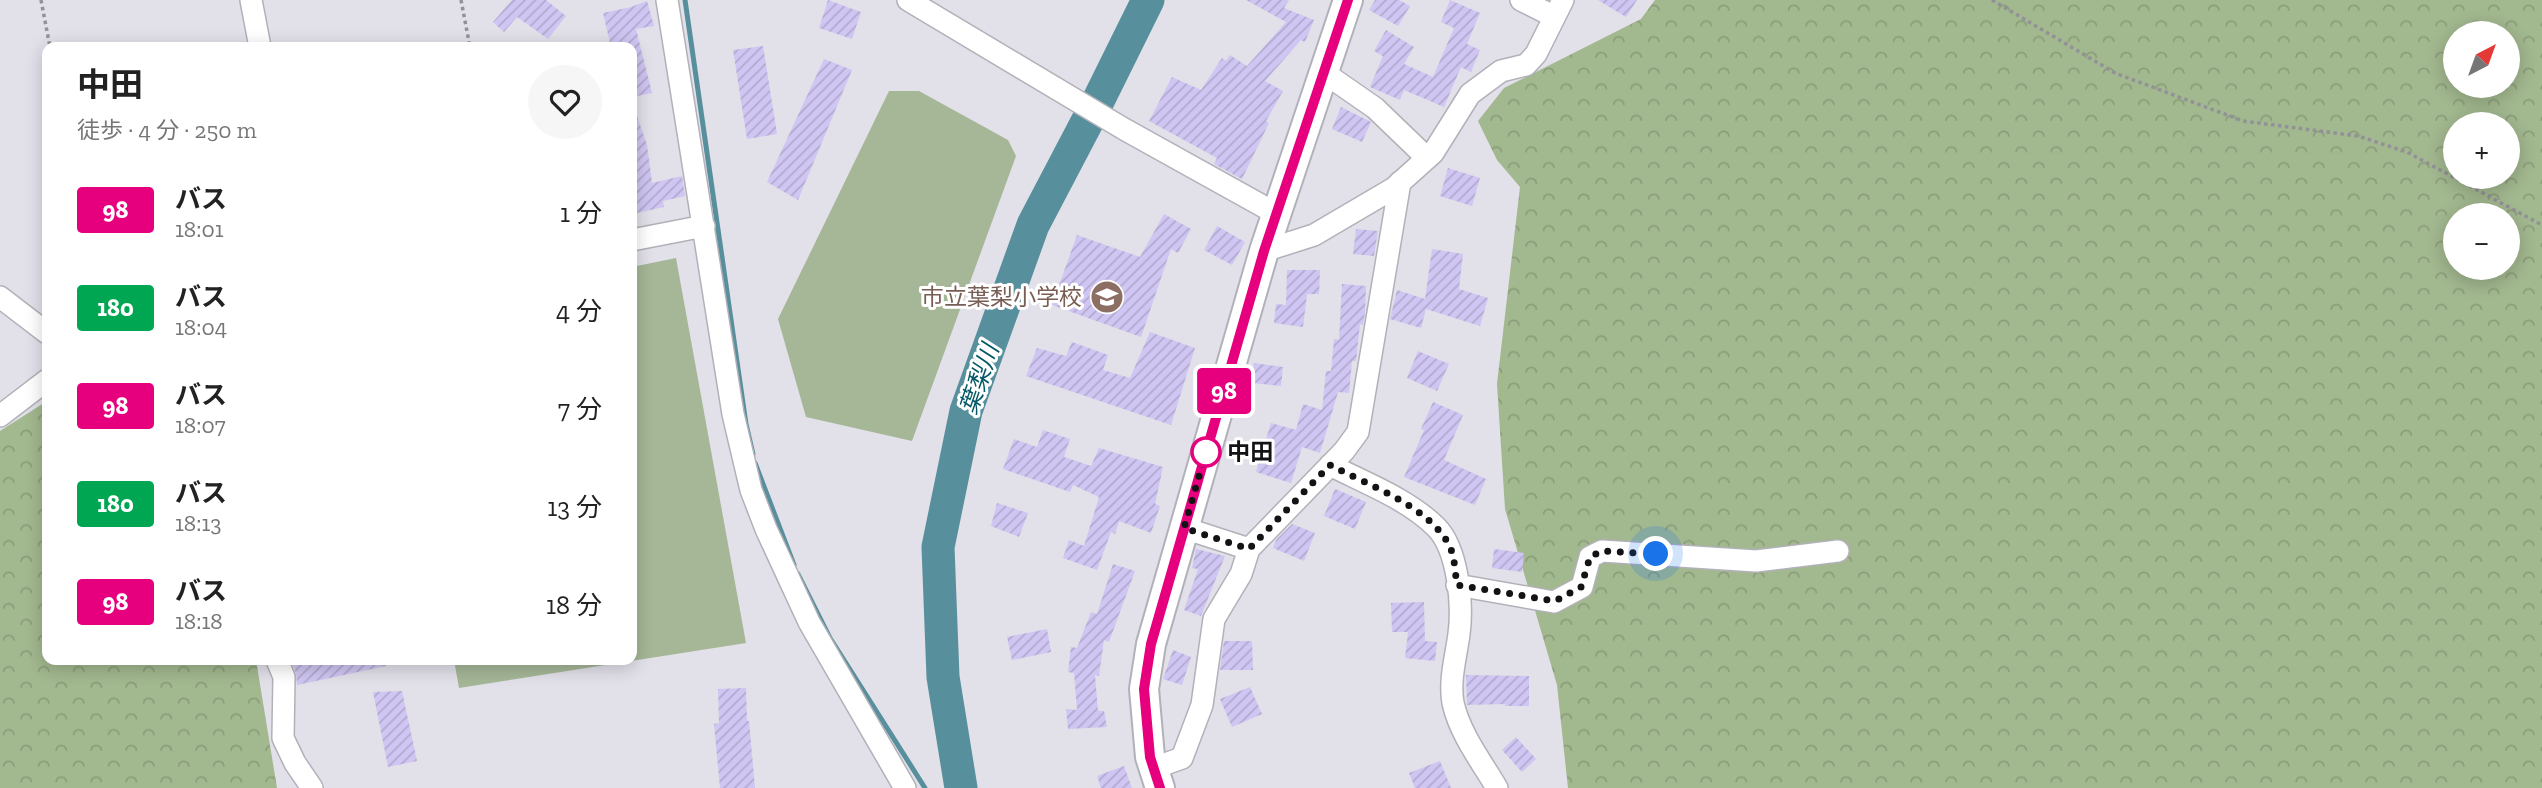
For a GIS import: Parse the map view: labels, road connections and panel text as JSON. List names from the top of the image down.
{
  "water": ["葉梨川"],
  "places": {
    "school or university": ["市立葉梨小学校"],
    "other": ["中田"]
  },
  "lines": ["bus line 98"],
  "north": "top right",
  "page": {
    "on_map": "98",
    "map_buttons": ["+", "−"],
    "heading": ["中田", "徒歩 · 4 分 · 250 m"],
    "list": [
      {
        "mark": "98",
        "name": "バス",
        "note": "18:01",
        "value": "1 分"
      },
      {
        "mark": "180",
        "name": "バス",
        "note": "18:04",
        "value": "4 分"
      },
      {
        "mark": "98",
        "name": "バス",
        "note": "18:07",
        "value": "7 分"
      },
      {
        "mark": "180",
        "name": "バス",
        "note": "18:13",
        "value": "13 分"
      },
      {
        "mark": "98",
        "name": "バス",
        "note": "18:18",
        "value": "18 分"
      }
    ]
  }
}
